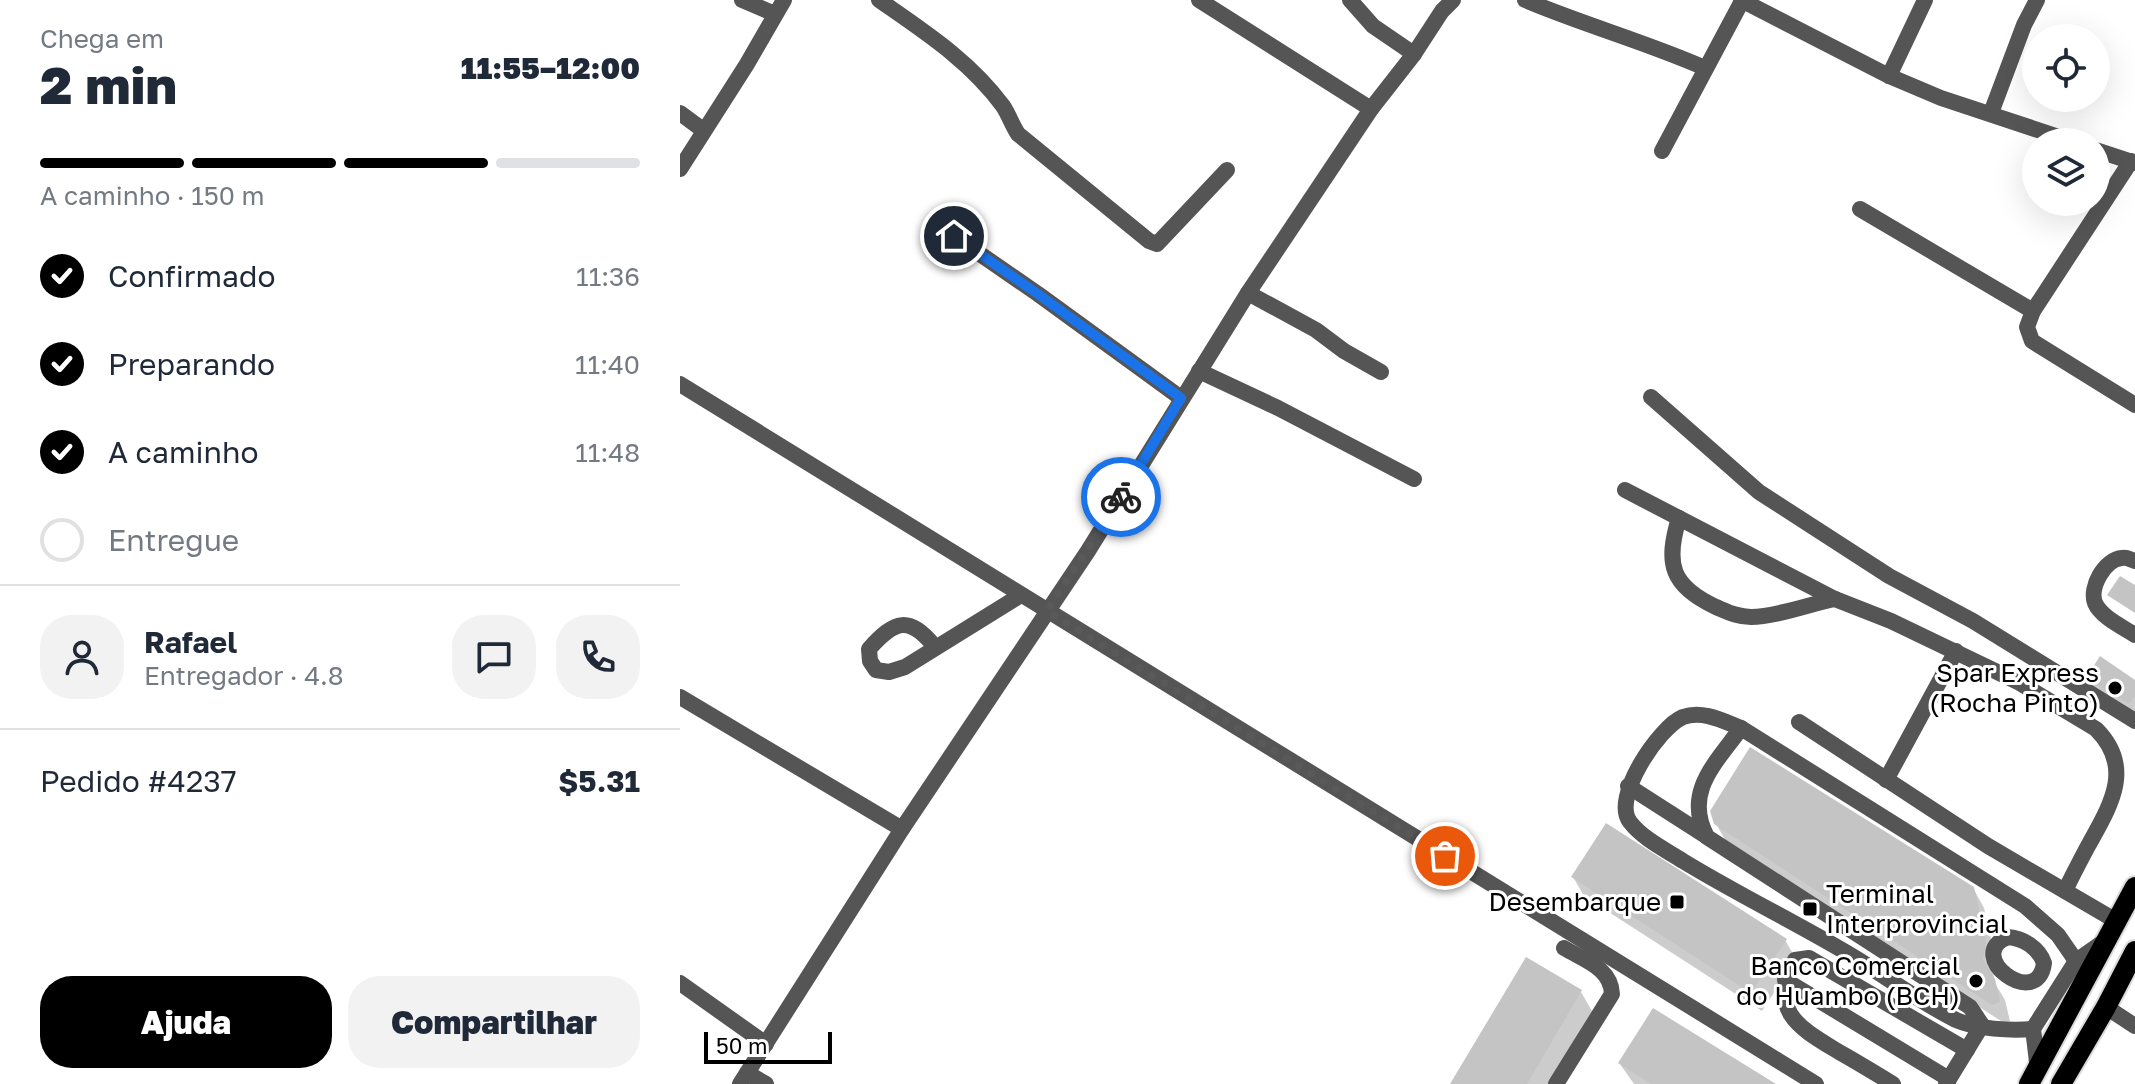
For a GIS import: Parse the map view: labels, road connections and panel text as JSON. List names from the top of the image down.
{
  "places": {
    "other": ["Spar Express (Rocha Pinto)", "Banco Comercial do Huambo (BCH)"],
    "transit": ["Desembarque", "Terminal Interprovincial"]
  },
  "scale_bar": "50 m",
  "page": {
    "heading": ["2 min", "Chega em", "11:55–12:00"],
    "panel": [
      "Rafael",
      "Entregador · 4.8",
      "Pedido #4237",
      "$5.31"
    ],
    "bar": "A caminho · 150 m",
    "list": [
      ["Confirmado", "11:36"],
      ["Preparando", "11:40"],
      ["A caminho", "11:48"],
      "Entregue"
    ],
    "buttons": ["Ajuda", "Compartilhar"],
    "scale": "50 m"
  }
}
